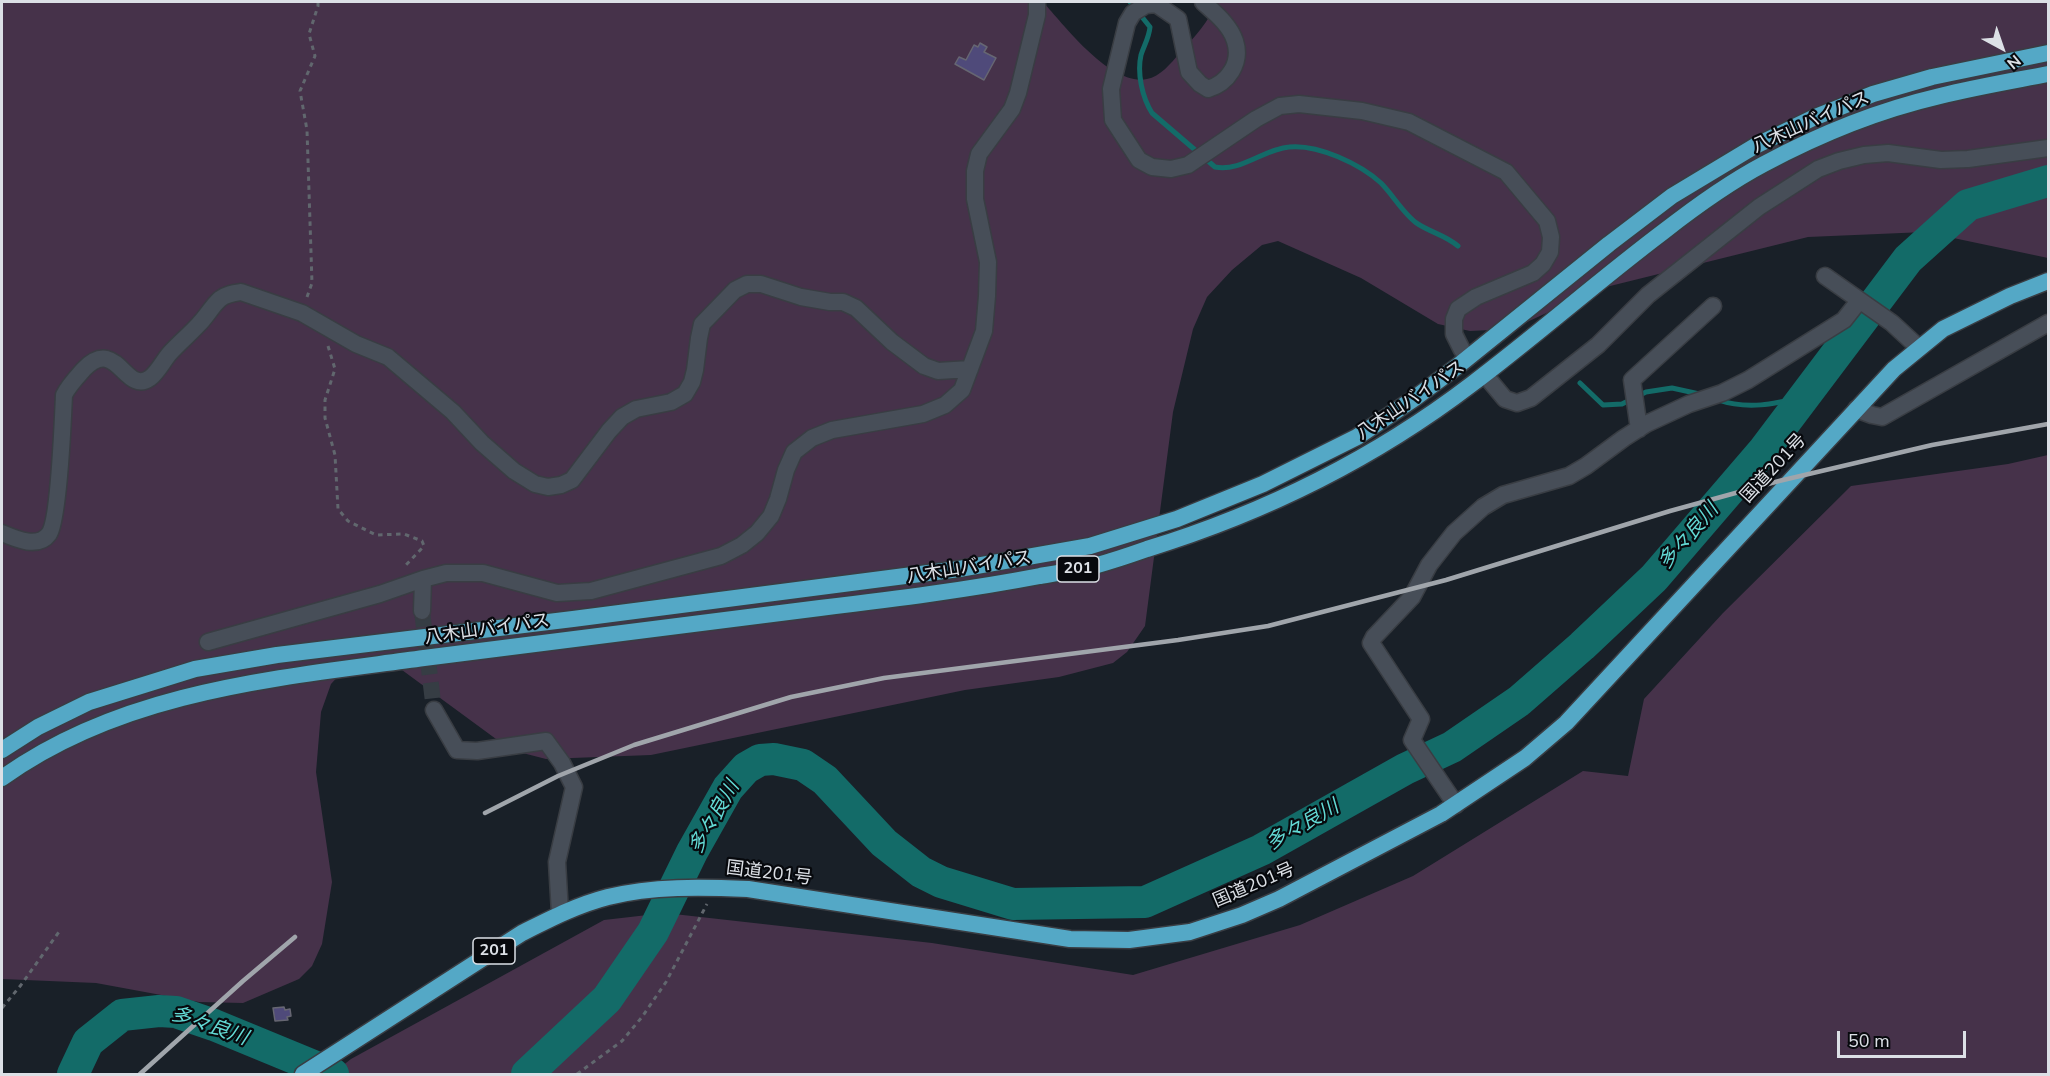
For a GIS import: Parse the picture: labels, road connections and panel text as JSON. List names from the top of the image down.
{
  "streets": {
    "highway": ["八木山バイパス", "国道201号", "201"]
  },
  "water": ["多々良川"],
  "scale_bar": "50 m",
  "north": "bottom right"
}
